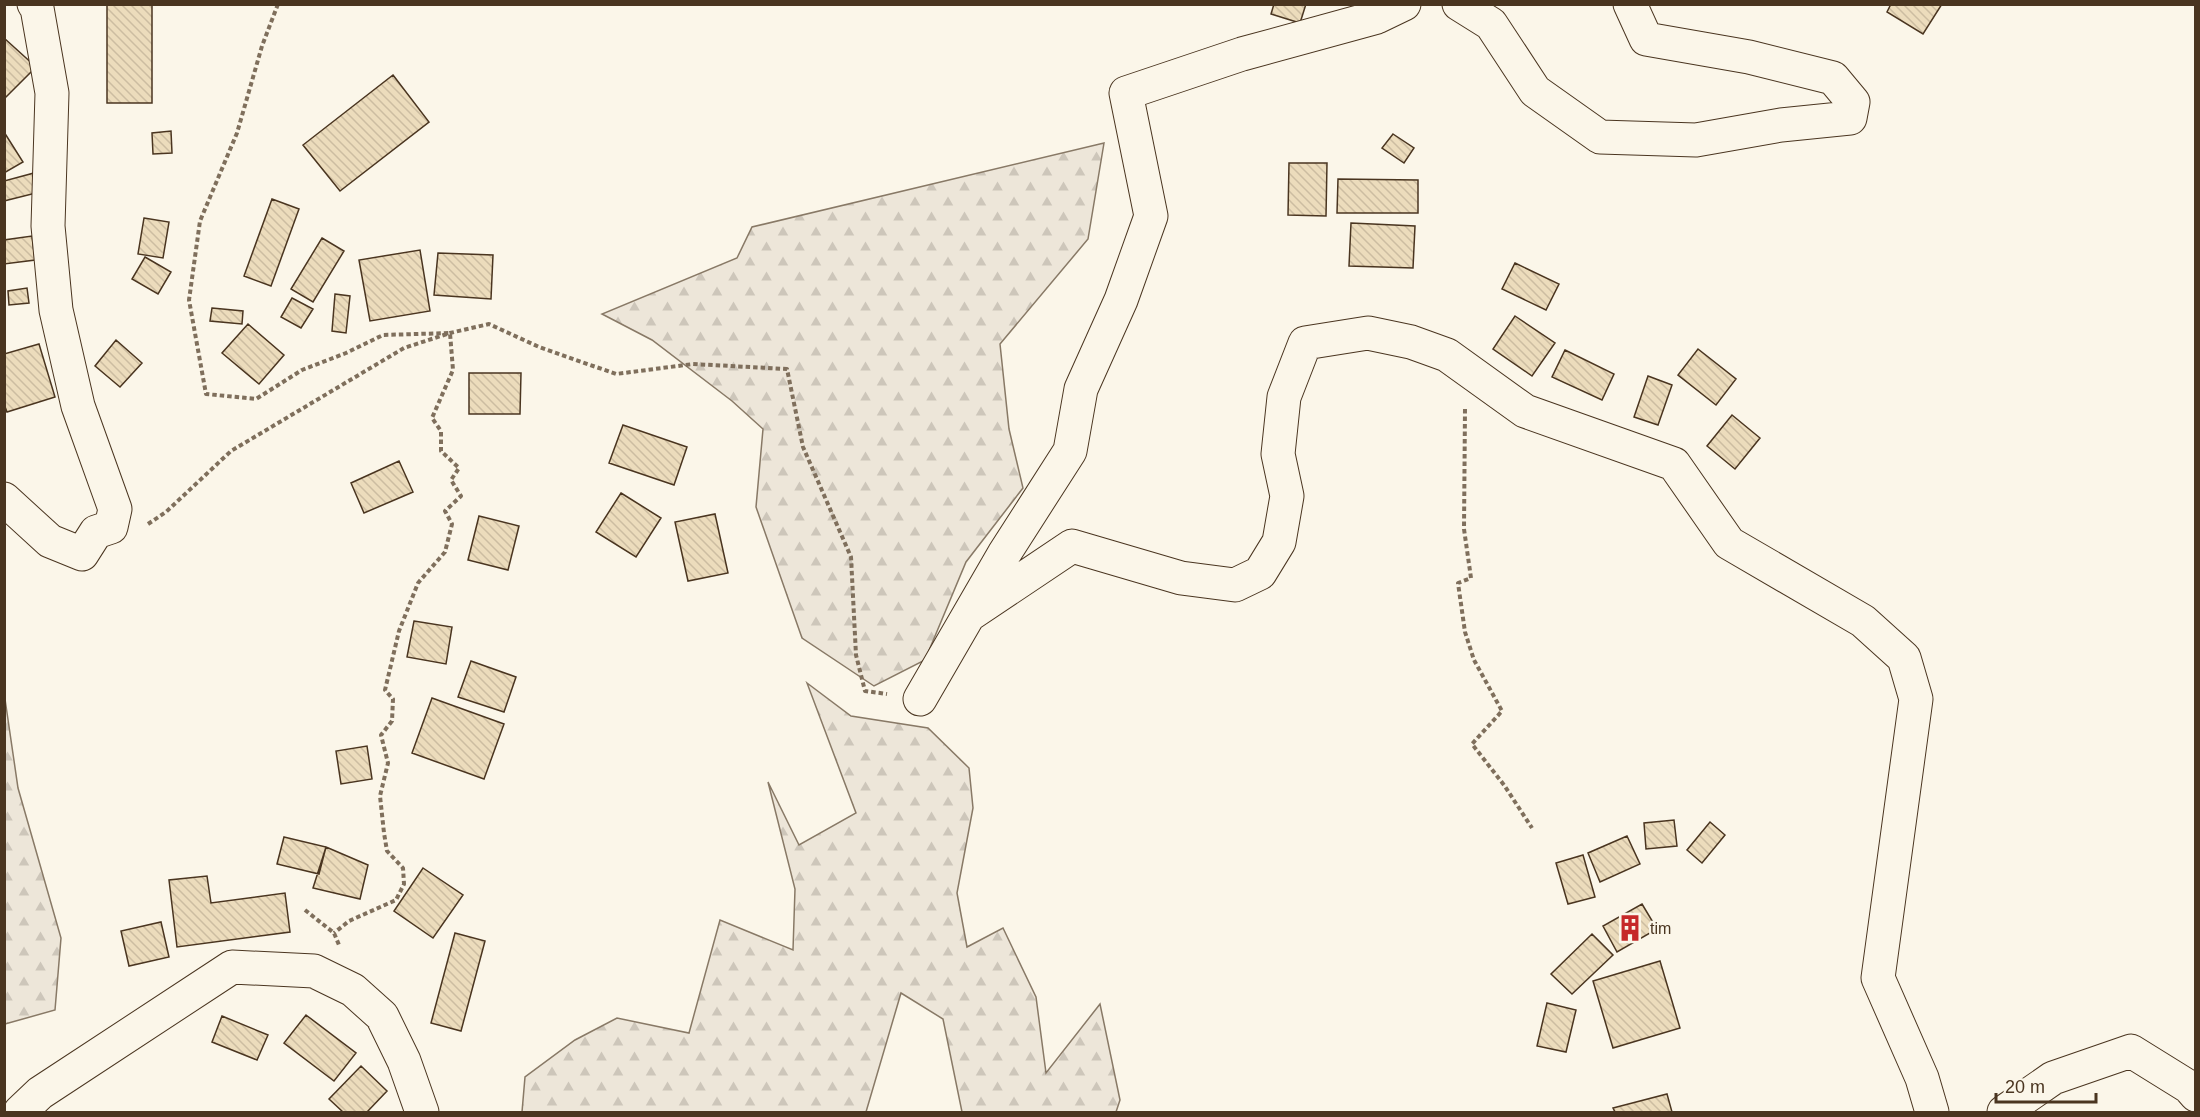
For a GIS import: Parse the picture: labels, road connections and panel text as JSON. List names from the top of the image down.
{
  "places": {
    "building": ["tim"]
  },
  "scale_bar": "20 m"
}
